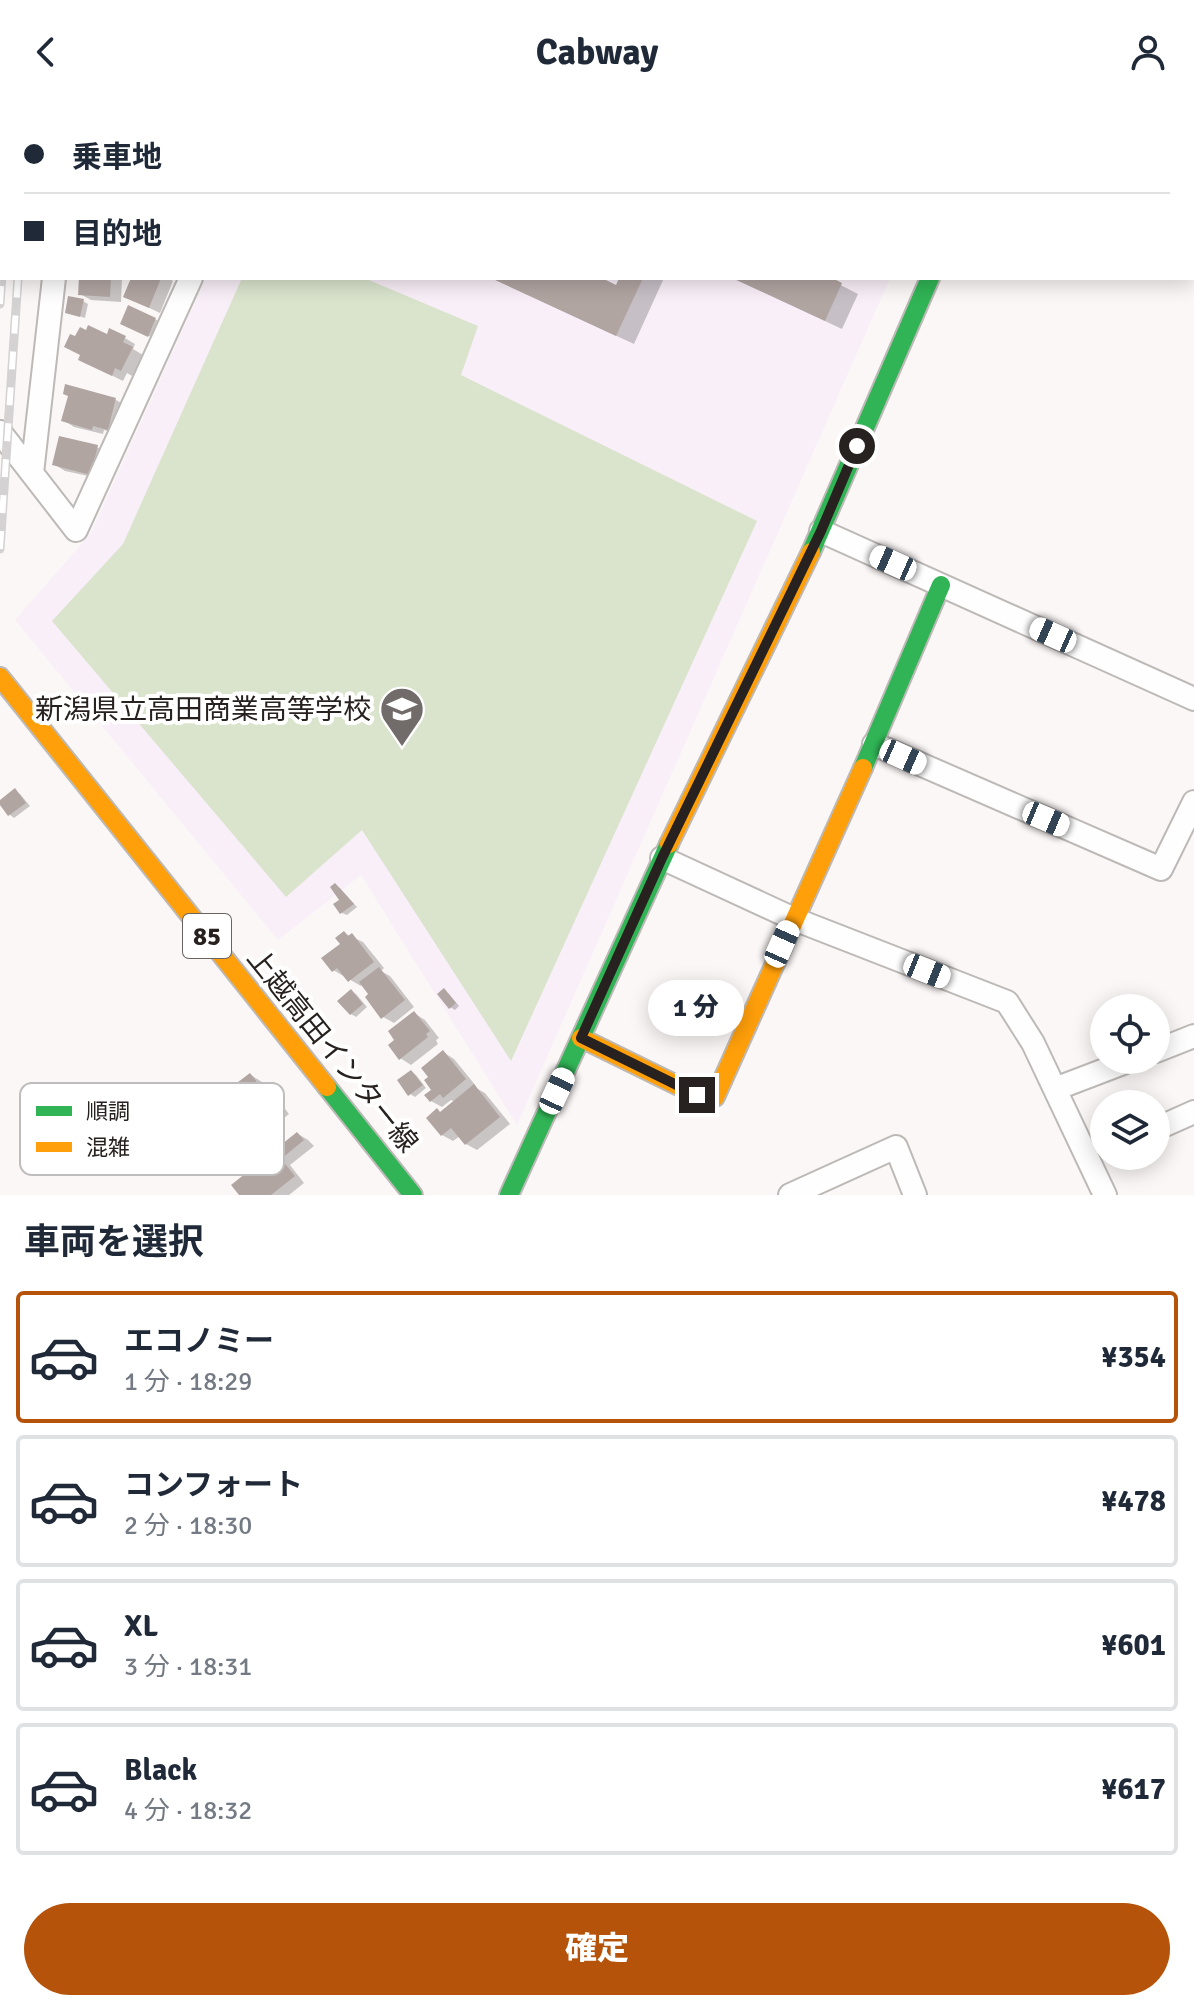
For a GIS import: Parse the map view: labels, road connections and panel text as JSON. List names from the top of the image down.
{
  "streets": {
    "street": ["85", "上越高田インター線"]
  },
  "places": {
    "school or university": ["新潟県立高田商業高等学校"]
  },
  "legend": ["順調", "混雑"],
  "page": {
    "header": "Cabway",
    "banner": ["乗車地", "目的地"],
    "bubble": "1 分",
    "heading": "車両を選択",
    "list": [
      {
        "name": "エコノミー",
        "note": "1 分 · 18:29",
        "value": "¥354"
      },
      {
        "name": "コンフォート",
        "note": "2 分 · 18:30",
        "value": "¥478"
      },
      {
        "name": "XL",
        "note": "3 分 · 18:31",
        "value": "¥601"
      },
      {
        "name": "Black",
        "note": "4 分 · 18:32",
        "value": "¥617"
      }
    ],
    "buttons": "確定"
  }
}
